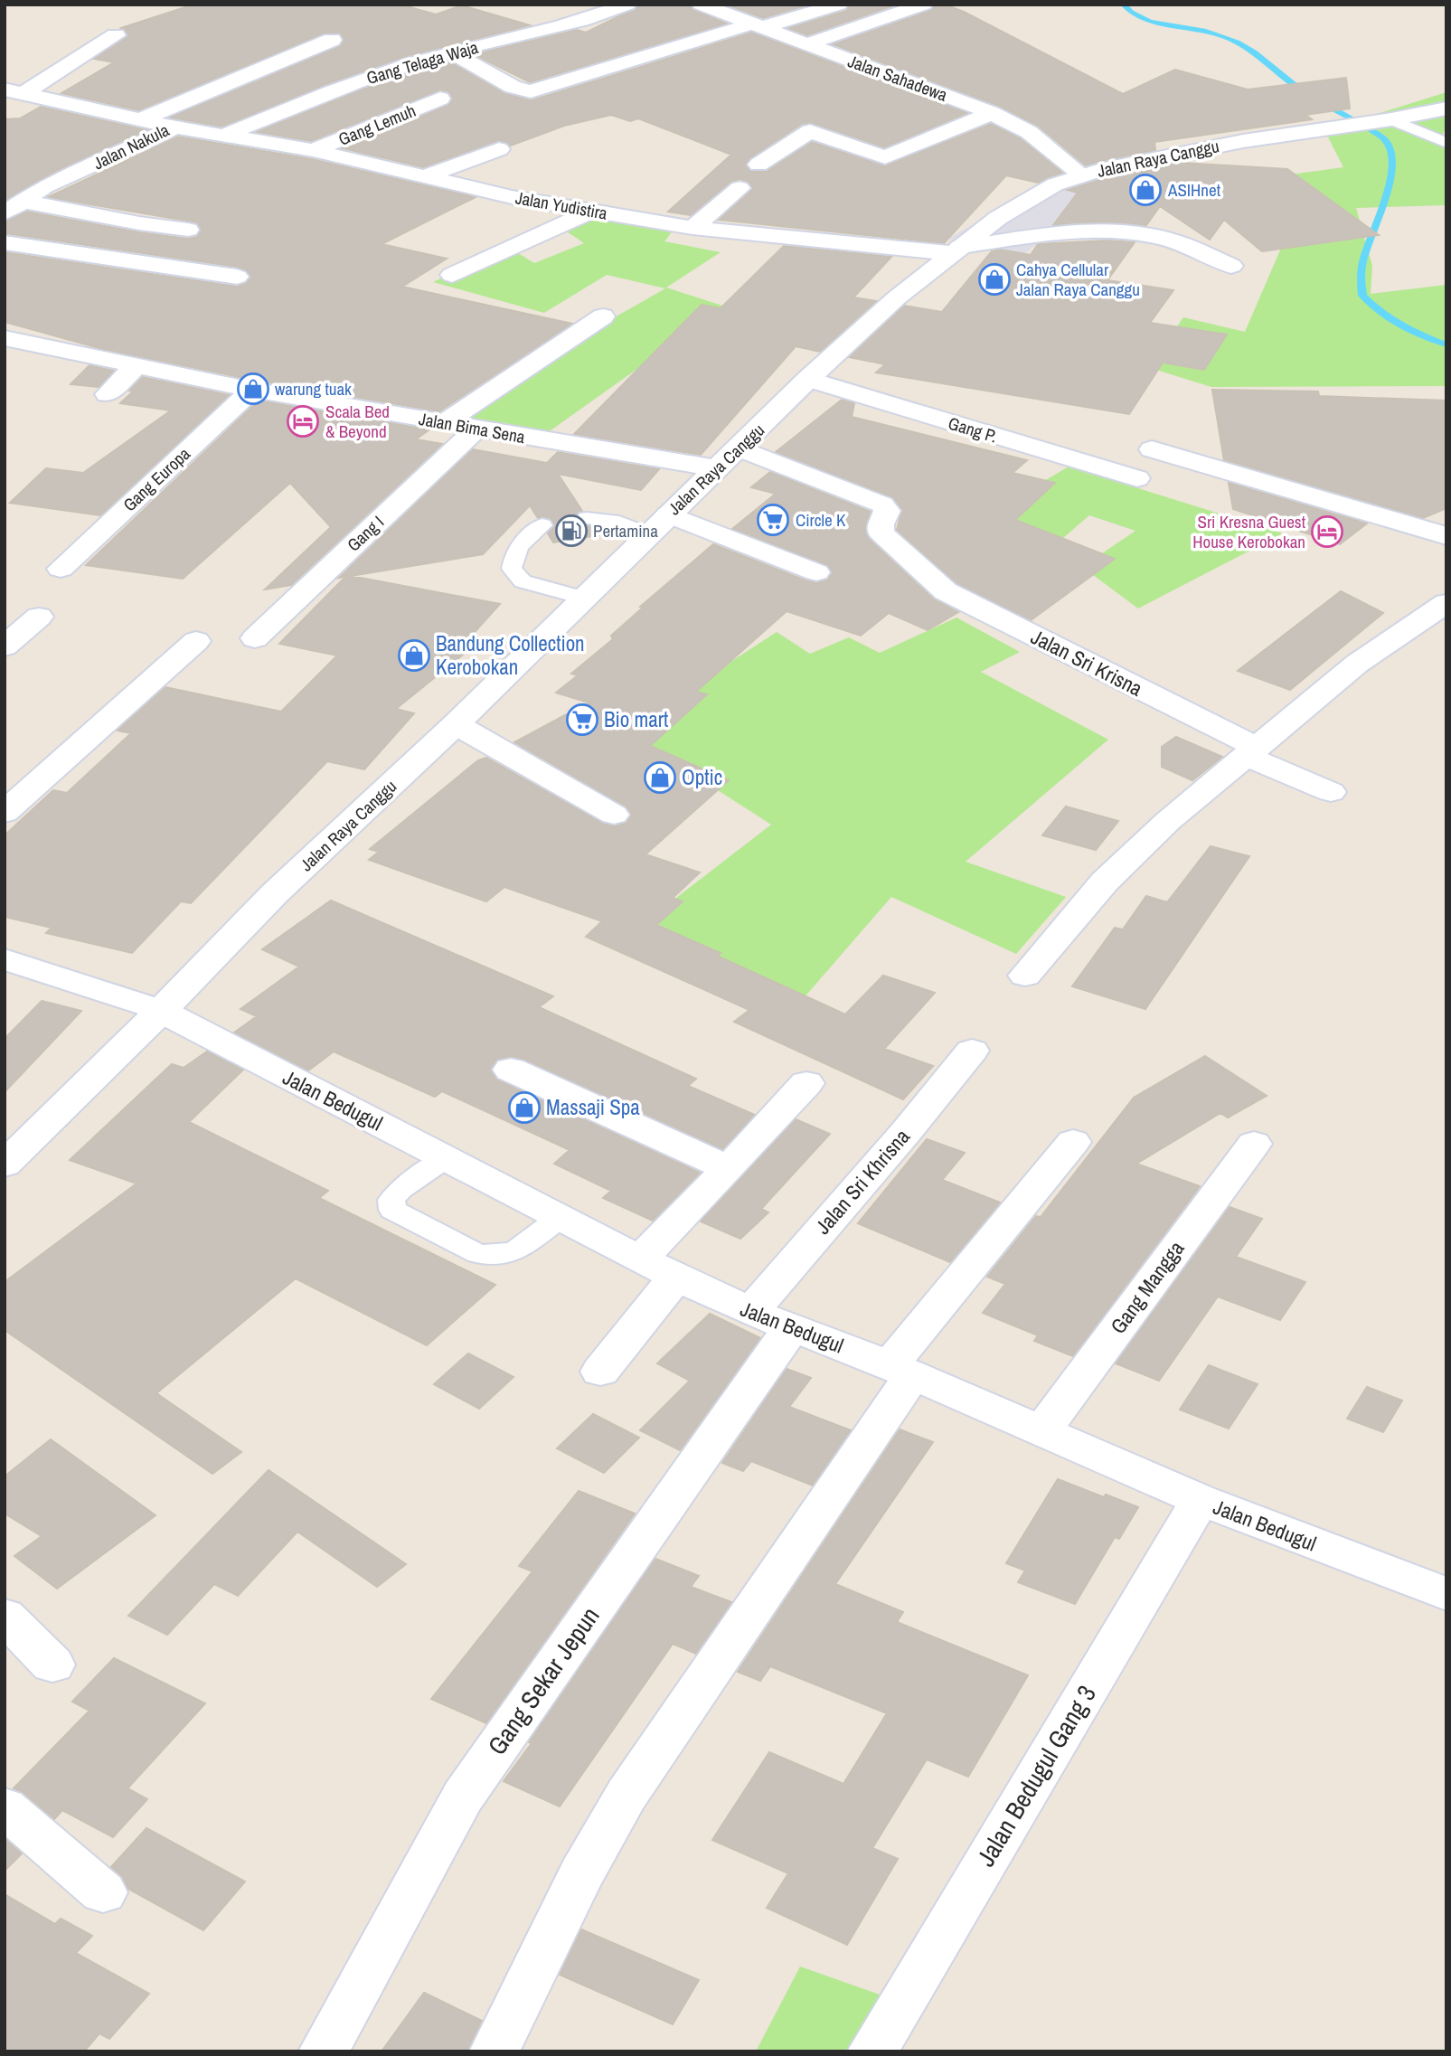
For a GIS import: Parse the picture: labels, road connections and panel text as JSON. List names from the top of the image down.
{
  "streets": {
    "street": [
      "Gang Telaga Waja",
      "Jalan Sahadewa",
      "Gang Lemuh",
      "Jalan Nakula",
      "Jalan Raya Canggu",
      "Jalan Yudistira",
      "Jalan Bima Sena",
      "Gang P.",
      "Gang Europa",
      "Gang I",
      "Jalan Sri Krisna",
      "Jalan Bedugul",
      "Jalan Sri Khrisna",
      "Gang Mangga",
      "Gang Sekar Jepun",
      "Jalan Bedugul Gang 3"
    ]
  },
  "crossings": [
    ["Gang Telaga Waja", "Jalan Yudistira"],
    ["Jalan Sahadewa", "Jalan Raya Canggu"],
    ["Gang Lemuh", "Jalan Yudistira"],
    ["Jalan Nakula", "Jalan Yudistira"],
    ["Jalan Raya Canggu", "Jalan Yudistira"],
    ["Jalan Raya Canggu", "Jalan Bima Sena"],
    ["Jalan Raya Canggu", "Gang P."],
    ["Jalan Raya Canggu", "Jalan Sri Krisna"],
    ["Jalan Raya Canggu", "Jalan Bedugul"],
    ["Jalan Bima Sena", "Gang Europa"],
    ["Jalan Bima Sena", "Gang I"],
    ["Jalan Bedugul", "Jalan Sri Khrisna"],
    ["Jalan Bedugul", "Gang Mangga"],
    ["Jalan Bedugul", "Gang Sekar Jepun"],
    ["Jalan Bedugul", "Jalan Bedugul Gang 3"]
  ],
  "places": {
    "shop": [
      "ASIHnet",
      "Cahya Cellular Jalan Raya Canggu",
      "warung tuak",
      "Bandung Collection Kerobokan",
      "Optic",
      "Massaji Spa"
    ],
    "hotel": ["Scala Bed & Beyond", "Sri Kresna Guest House Kerobokan"],
    "supermarket": ["Circle K", "Bio mart"],
    "fuel station": ["Pertamina"]
  }
}
